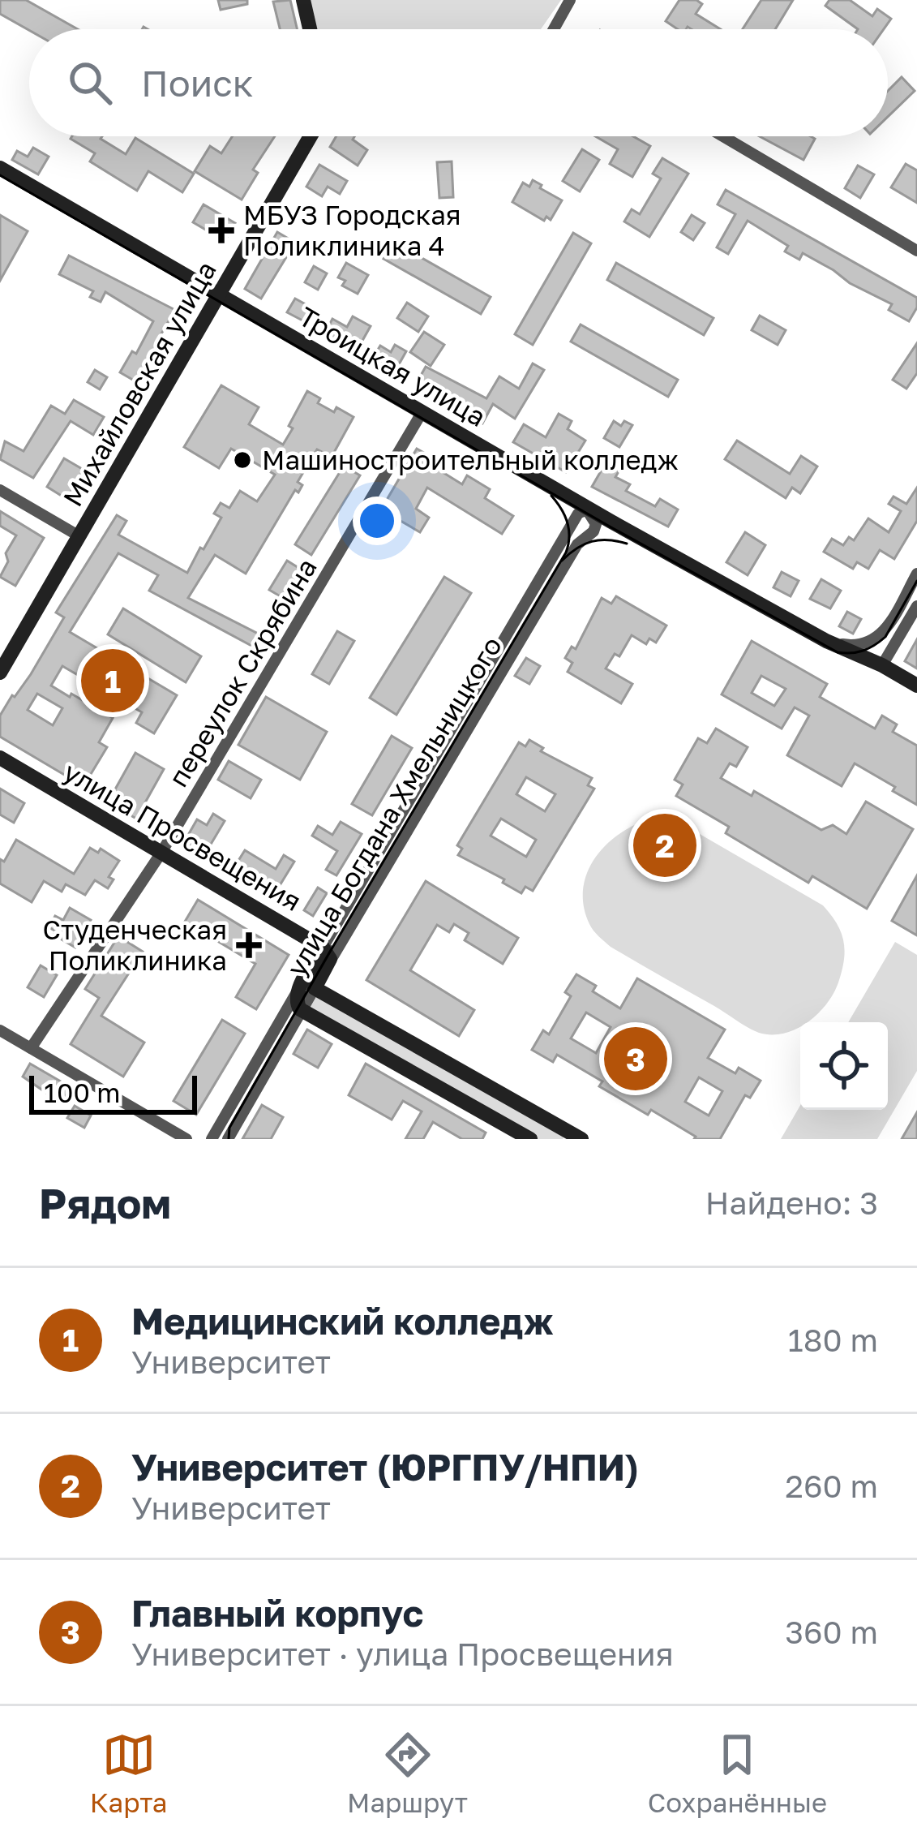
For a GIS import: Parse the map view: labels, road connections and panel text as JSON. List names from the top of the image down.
{
  "streets": {
    "street": [
      "Троицкая улица",
      "Михайловская улица",
      "переулок Скрябина",
      "улица Богдана Хмельницкого",
      "улица Просвещения"
    ]
  },
  "crossings": [
    ["Троицкая улица", "Михайловская улица"],
    ["Троицкая улица", "переулок Скрябина"],
    ["Троицкая улица", "улица Богдана Хмельницкого"],
    ["переулок Скрябина", "улица Просвещения"],
    ["улица Богдана Хмельницкого", "улица Просвещения"]
  ],
  "places": {
    "health": ["МБУЗ Городская Поликлиника 4", "Студенческая Поликлиника"],
    "other": ["Машиностроительный колледж"]
  },
  "scale_bar": "100 m",
  "page": {
    "search": "Поиск",
    "pins": ["1", "2", "3"],
    "scale": "100 m",
    "heading": ["Рядом", "Найдено: 3"],
    "list": [
      {
        "mark": "1",
        "name": "Медицинский колледж",
        "note": "Университет",
        "value": "180 m"
      },
      {
        "mark": "2",
        "name": "Университет (ЮРГПУ/НПИ)",
        "note": "Университет",
        "value": "260 m"
      },
      {
        "mark": "3",
        "name": "Главный корпус",
        "note": "Университет · улица Просвещения",
        "value": "360 m"
      }
    ],
    "nav": ["Карта", "Маршрут", "Сохранённые"]
  }
}
